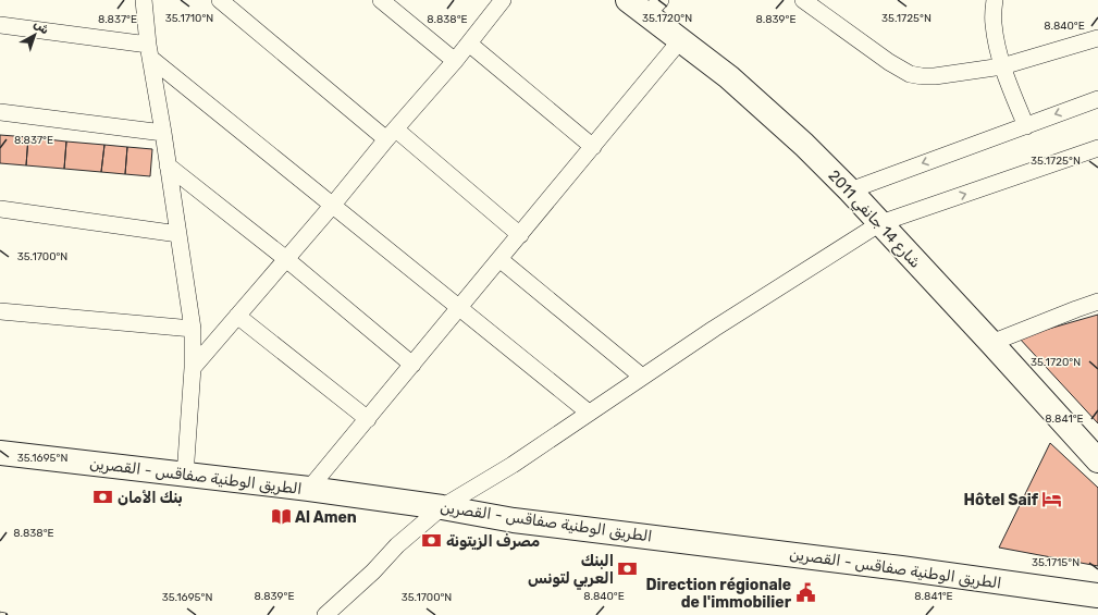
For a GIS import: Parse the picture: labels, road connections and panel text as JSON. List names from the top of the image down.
{
  "streets": {
    "main road": ["شارع 14 جانفي 2011", "الطريق الوطنية صفاقس - القصرين"]
  },
  "places": {
    "bank": ["بنك الأمان", "مصرف الزيتونة", "البنك العربي لتونس"],
    "hotel": ["Hôtel Saif"],
    "library": ["Al Amen"],
    "public building": ["Direction régionale de l'immobilier"]
  },
  "north": "top right",
  "coordinates": [
    "35.1710°N",
    "35.1720°N",
    "35.1725°N",
    "8.837°E",
    "8.838°E",
    "8.839°E",
    "8.840°E",
    "35.1700°N",
    "8.841°E",
    "35.1695°N",
    "35.1715°N"
  ]
}
